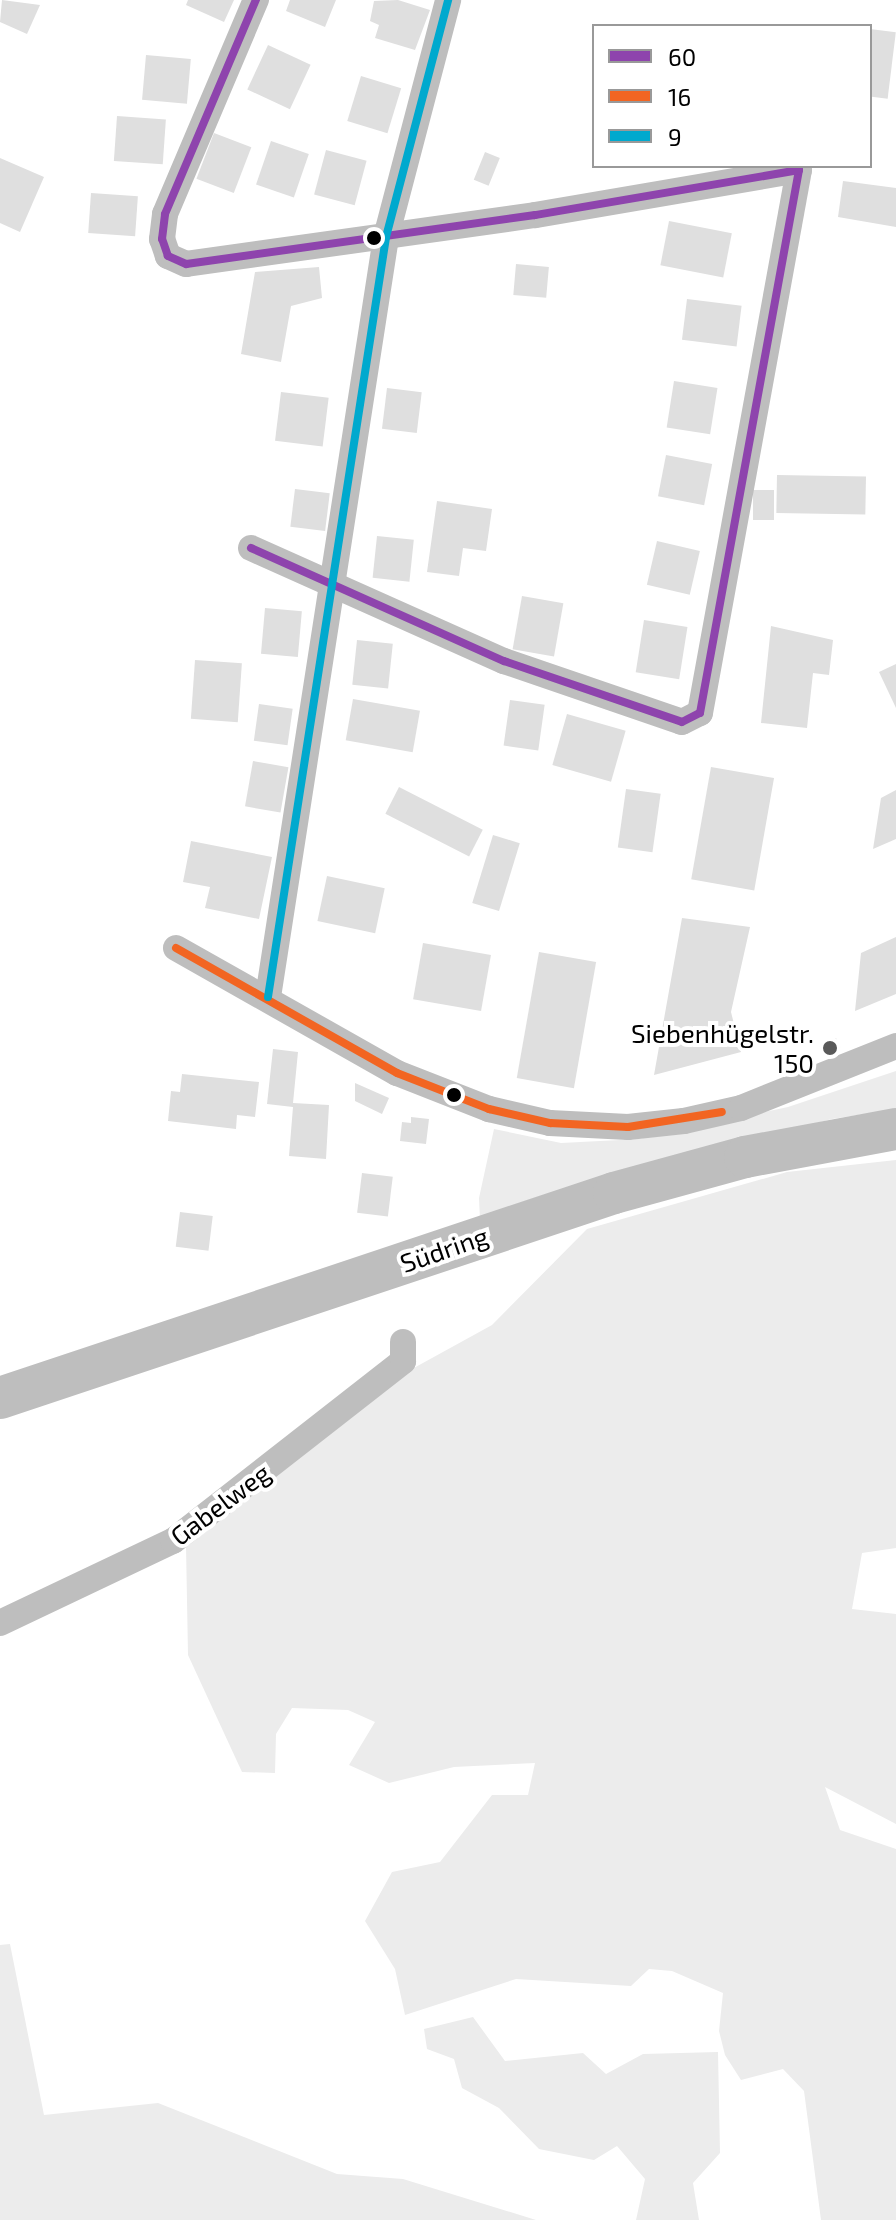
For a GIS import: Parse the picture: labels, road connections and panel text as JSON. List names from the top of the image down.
{
  "streets": {
    "main road": ["Südring"],
    "street": ["Gabelweg"]
  },
  "places": ["Siebenhügelstr. 150"],
  "lines": ["transit line 60", "transit line 9", "transit line 16"],
  "legend": ["60", "16", "9"]
}
